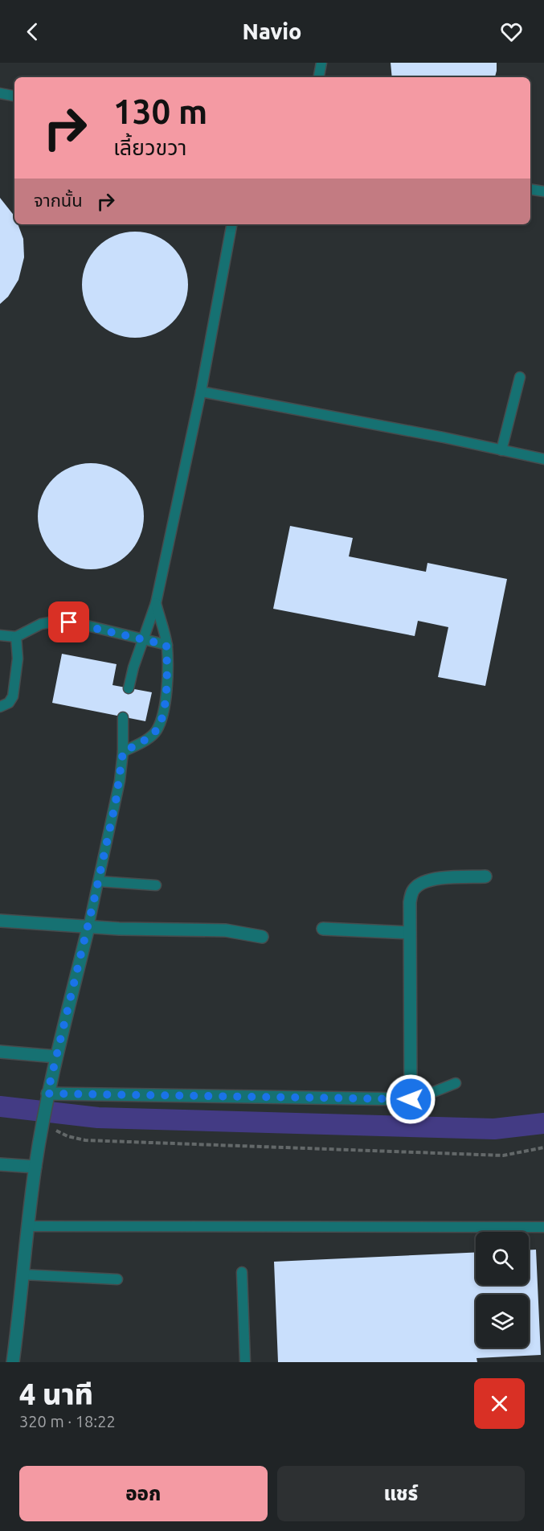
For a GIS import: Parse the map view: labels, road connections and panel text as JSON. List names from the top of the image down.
{
  "page": {
    "header": "Navio",
    "turn": ["130 m", "เลี้ยวขวา"],
    "then": "จากนั้น",
    "heading": ["4 นาที", "320 m · 18:22"],
    "buttons": ["ออก", "แชร์"]
  }
}
